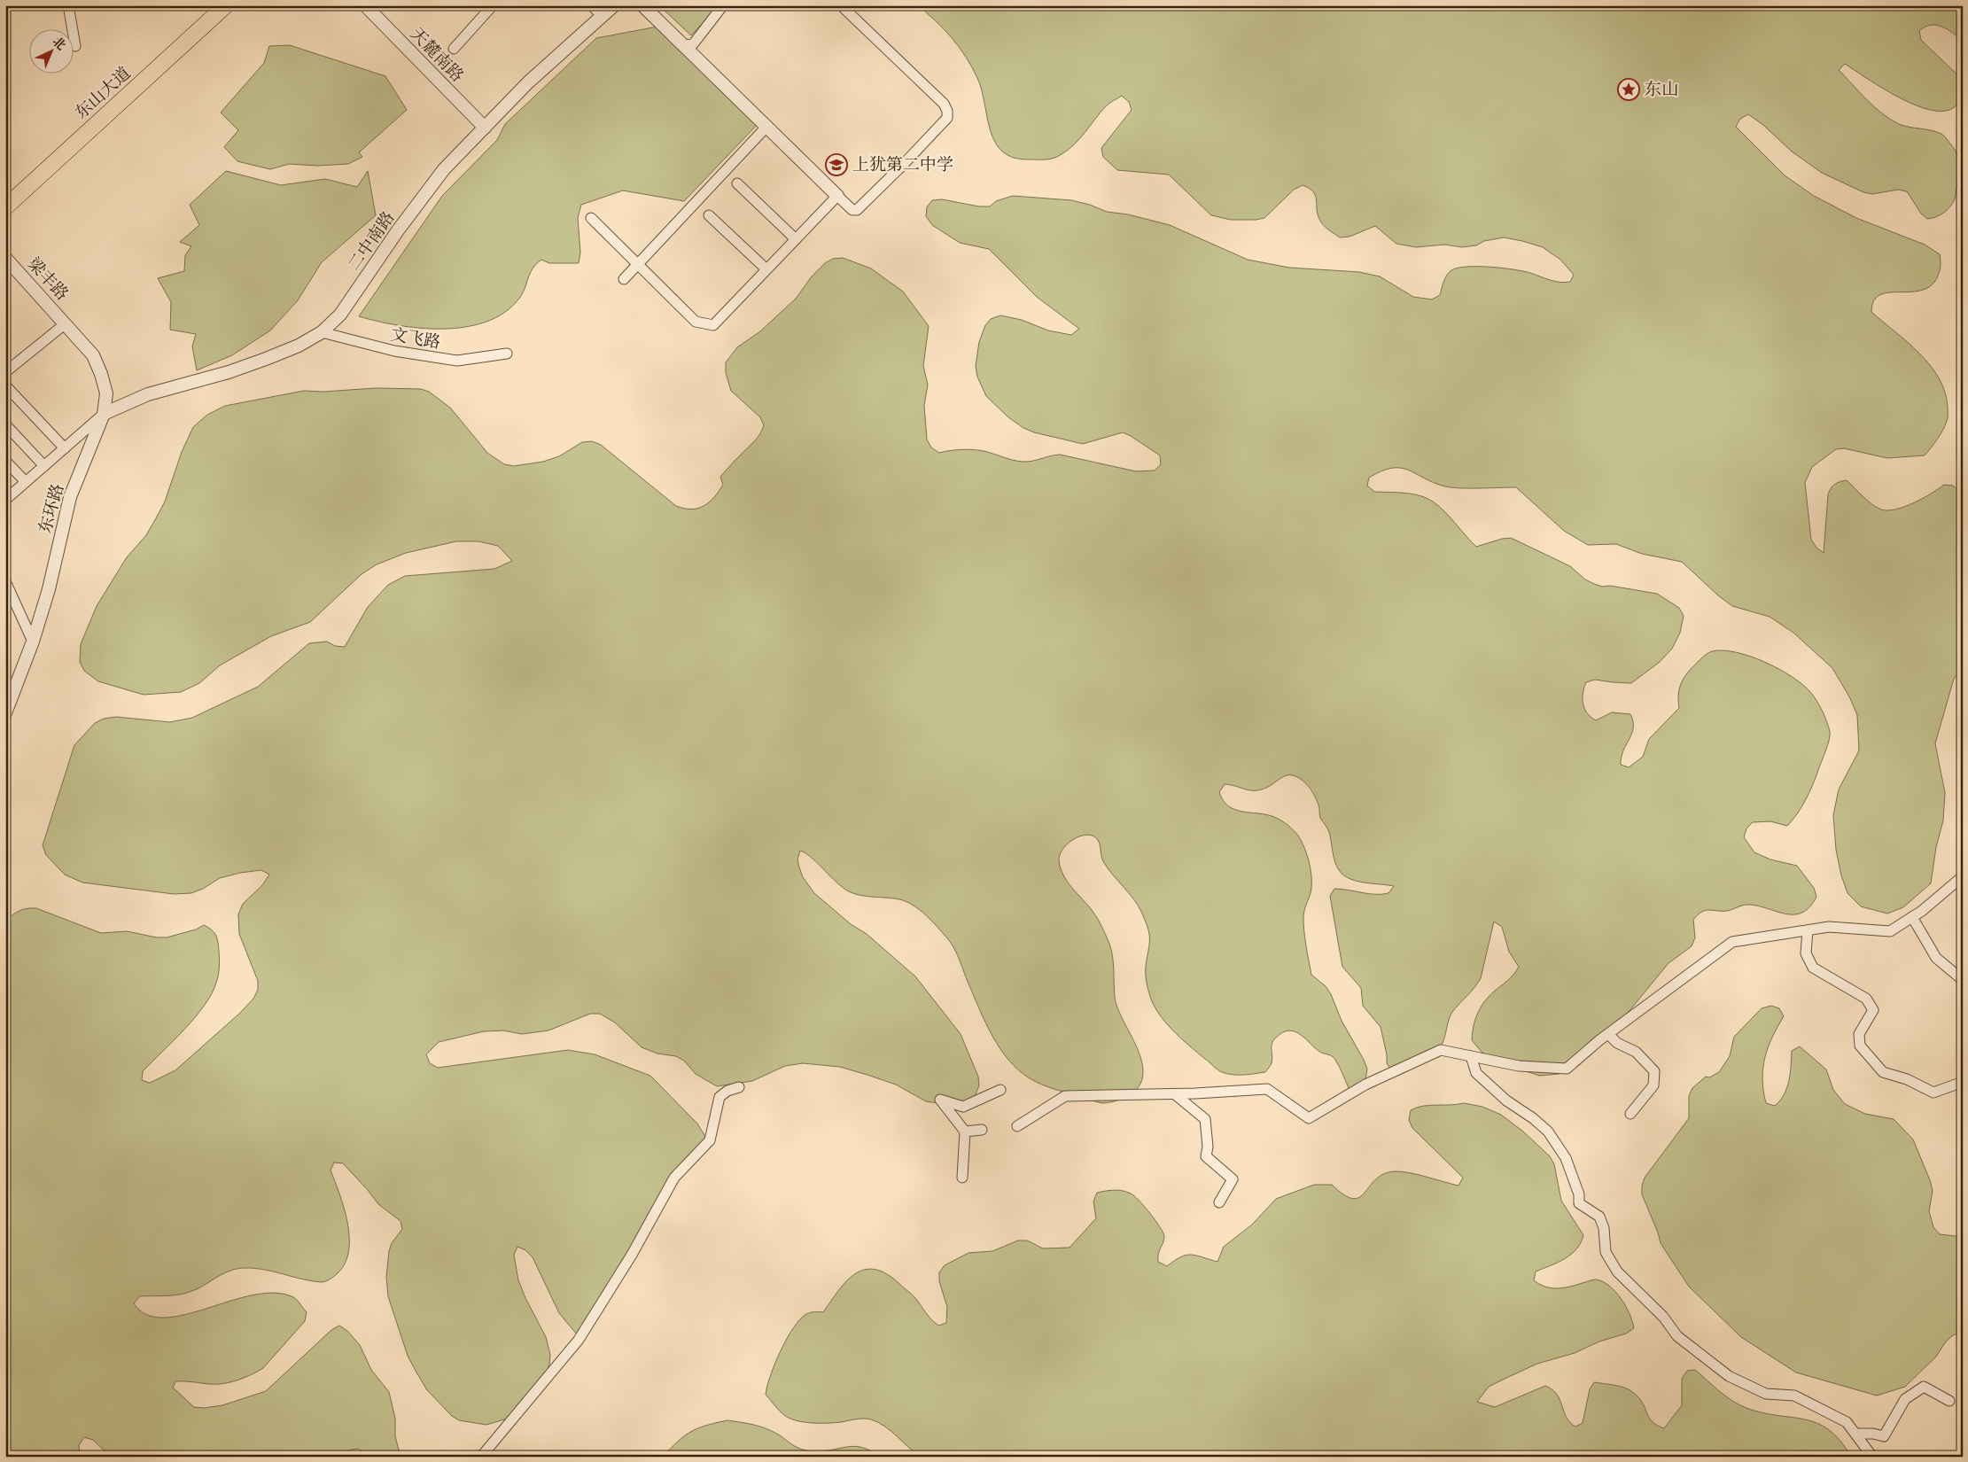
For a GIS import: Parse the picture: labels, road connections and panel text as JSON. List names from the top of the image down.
{
  "streets": {
    "main road": ["东山大道"],
    "street": [
      "天麓南路",
      "二中南路",
      "梁丰路",
      "文飞路",
      "东环路"
    ]
  },
  "crossings": [
    ["天麓南路", "二中南路"],
    ["二中南路", "文飞路"],
    ["二中南路", "东环路"],
    ["梁丰路", "东环路"]
  ],
  "places": {
    "place": ["东山"],
    "school or university": ["上犹第二中学"]
  },
  "north": "top right"
}
